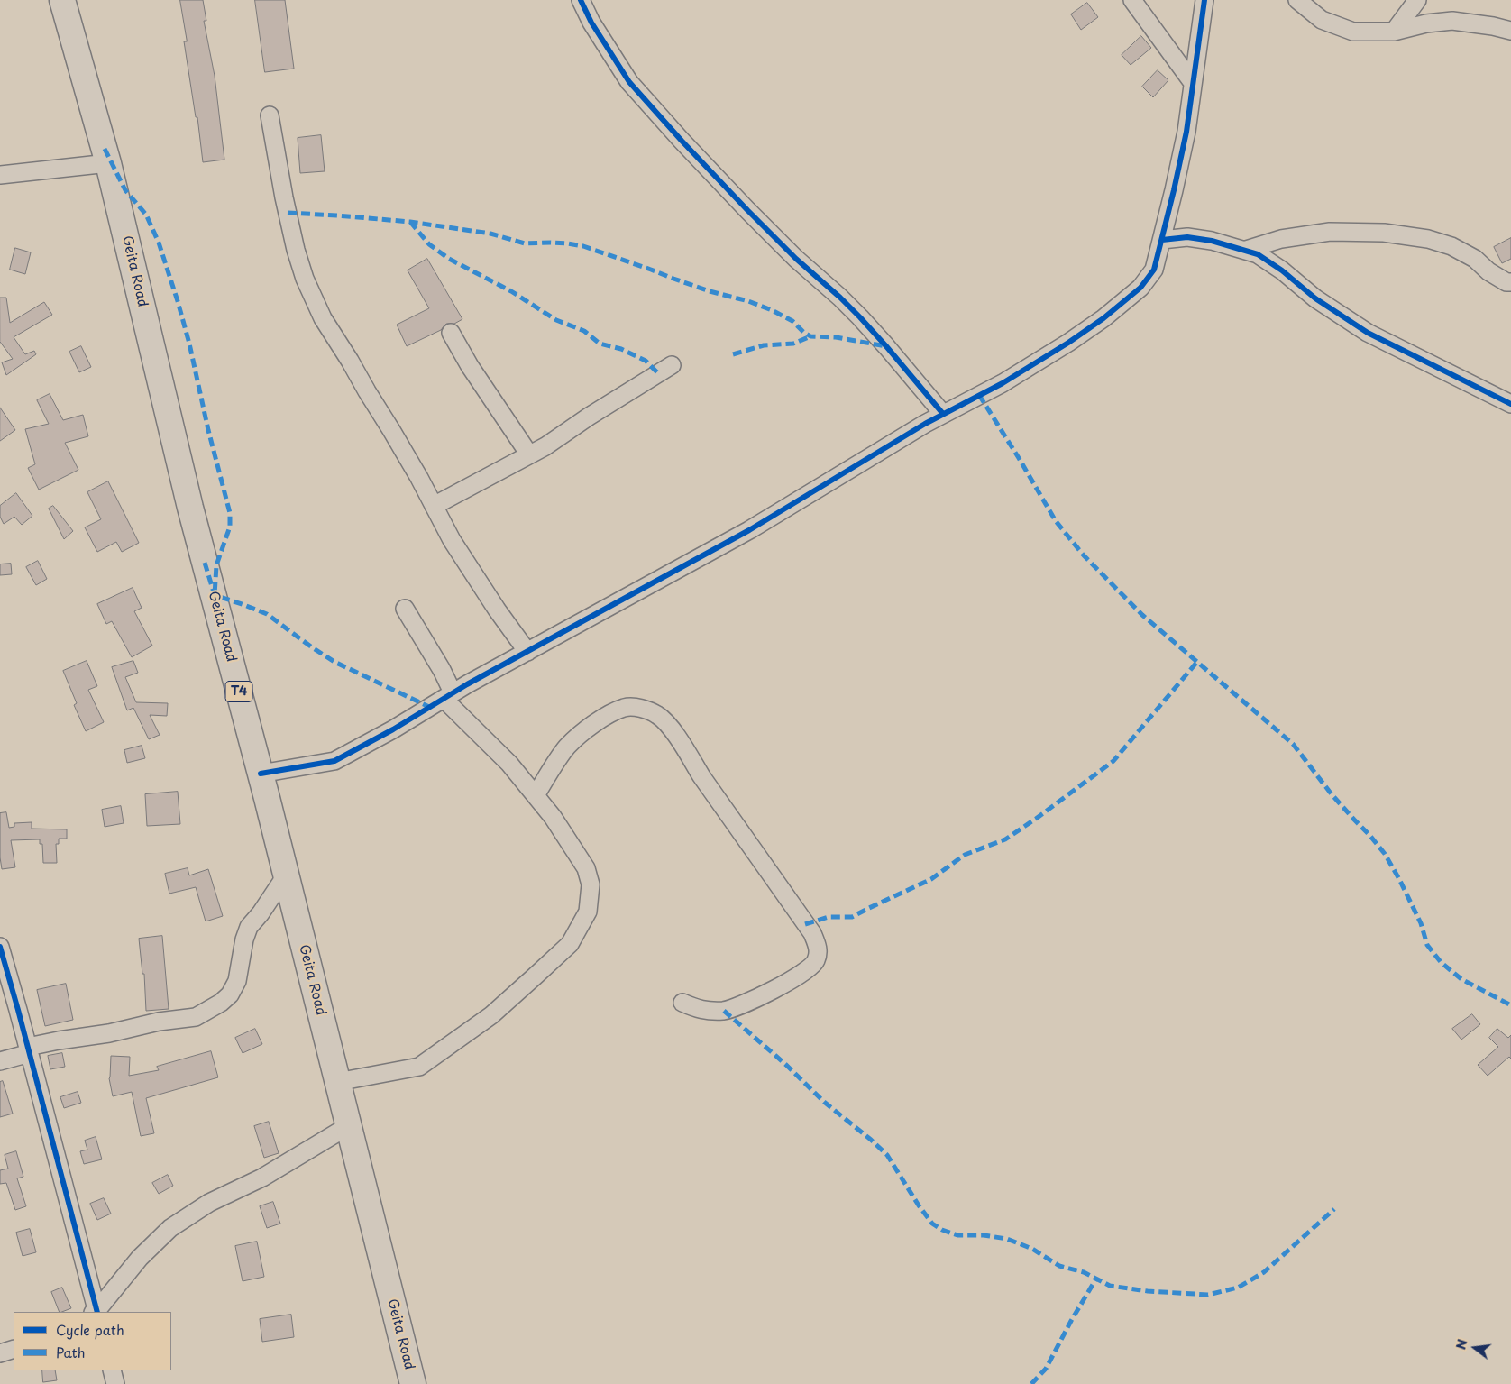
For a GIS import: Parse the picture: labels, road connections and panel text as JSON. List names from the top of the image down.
{
  "streets": {
    "highway": ["Geita Road", "T4"]
  },
  "legend": ["Cycle path", "Path"],
  "north": "left"
}
